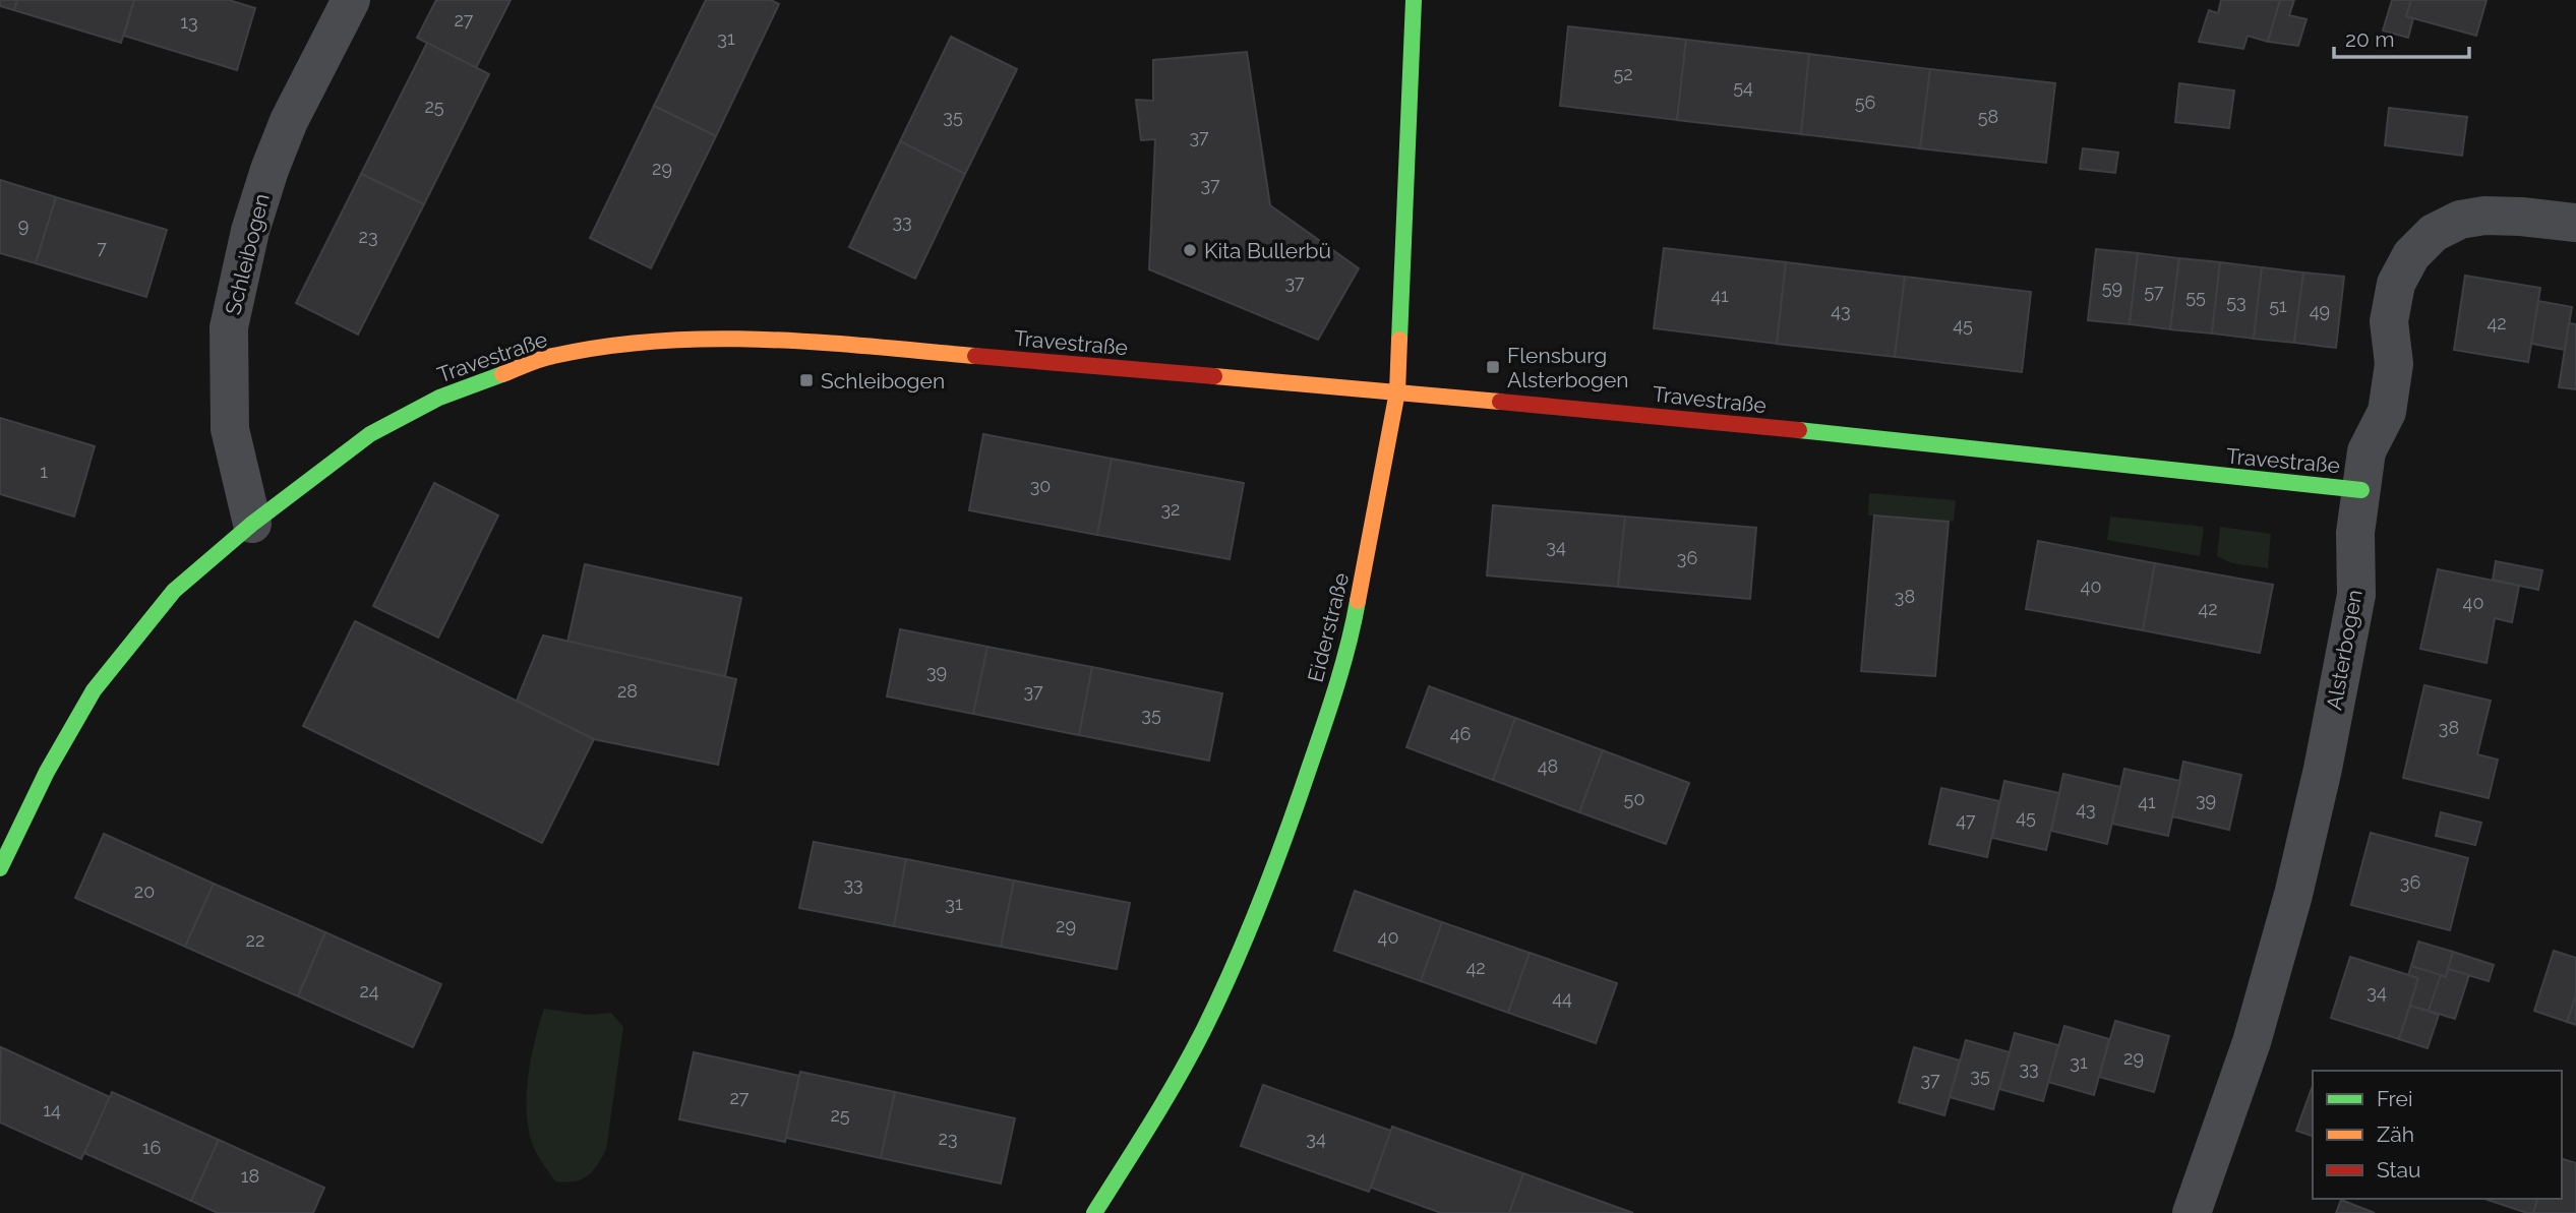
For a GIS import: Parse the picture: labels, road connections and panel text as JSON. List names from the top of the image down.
{
  "streets": {
    "street": [
      "Schleibogen",
      "Travestraße",
      "Eiderstraße",
      "Alsterbogen"
    ]
  },
  "crossings": [
    ["Schleibogen", "Travestraße"],
    ["Travestraße", "Eiderstraße"],
    ["Travestraße", "Alsterbogen"]
  ],
  "places": {
    "other": ["Kita Bullerbü"],
    "transit": ["Flensburg Alsterbogen", "Schleibogen"]
  },
  "house_numbers": [
    "27",
    "13",
    "31",
    "52",
    "54",
    "56",
    "25",
    "35",
    "58",
    "37",
    "29",
    "37",
    "33",
    "9",
    "23",
    "7",
    "37",
    "59",
    "57",
    "41",
    "55",
    "53",
    "51",
    "43",
    "49",
    "42",
    "45",
    "1",
    "30",
    "32",
    "34",
    "36",
    "40",
    "38",
    "40",
    "42",
    "39",
    "28",
    "37",
    "35",
    "38",
    "46",
    "48",
    "50",
    "39",
    "41",
    "43",
    "45",
    "47",
    "36",
    "33",
    "20",
    "31",
    "29",
    "40",
    "22",
    "42",
    "24",
    "34",
    "44",
    "29",
    "31",
    "33",
    "35",
    "37",
    "27",
    "14",
    "25",
    "23",
    "34",
    "16",
    "18"
  ],
  "legend": ["Frei", "Zäh", "Stau"],
  "scale_bar": "20 m"
}
